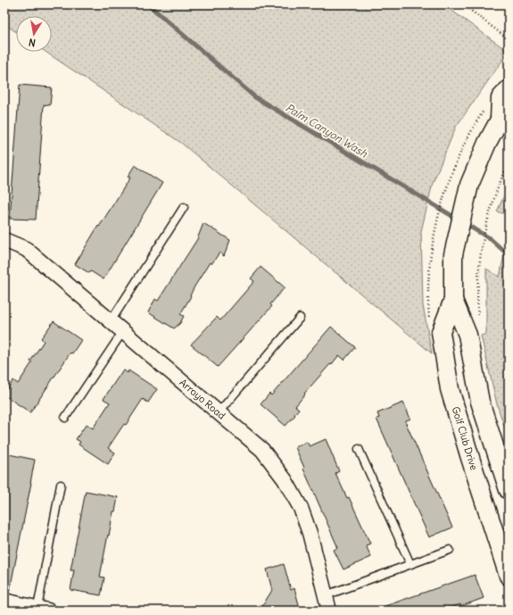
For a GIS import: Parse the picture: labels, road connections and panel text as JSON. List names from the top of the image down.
{
  "streets": {
    "street": ["Arroyo Road", "Golf Club Drive"]
  },
  "water": ["Palm Canyon Wash"],
  "north": "bottom"
}
